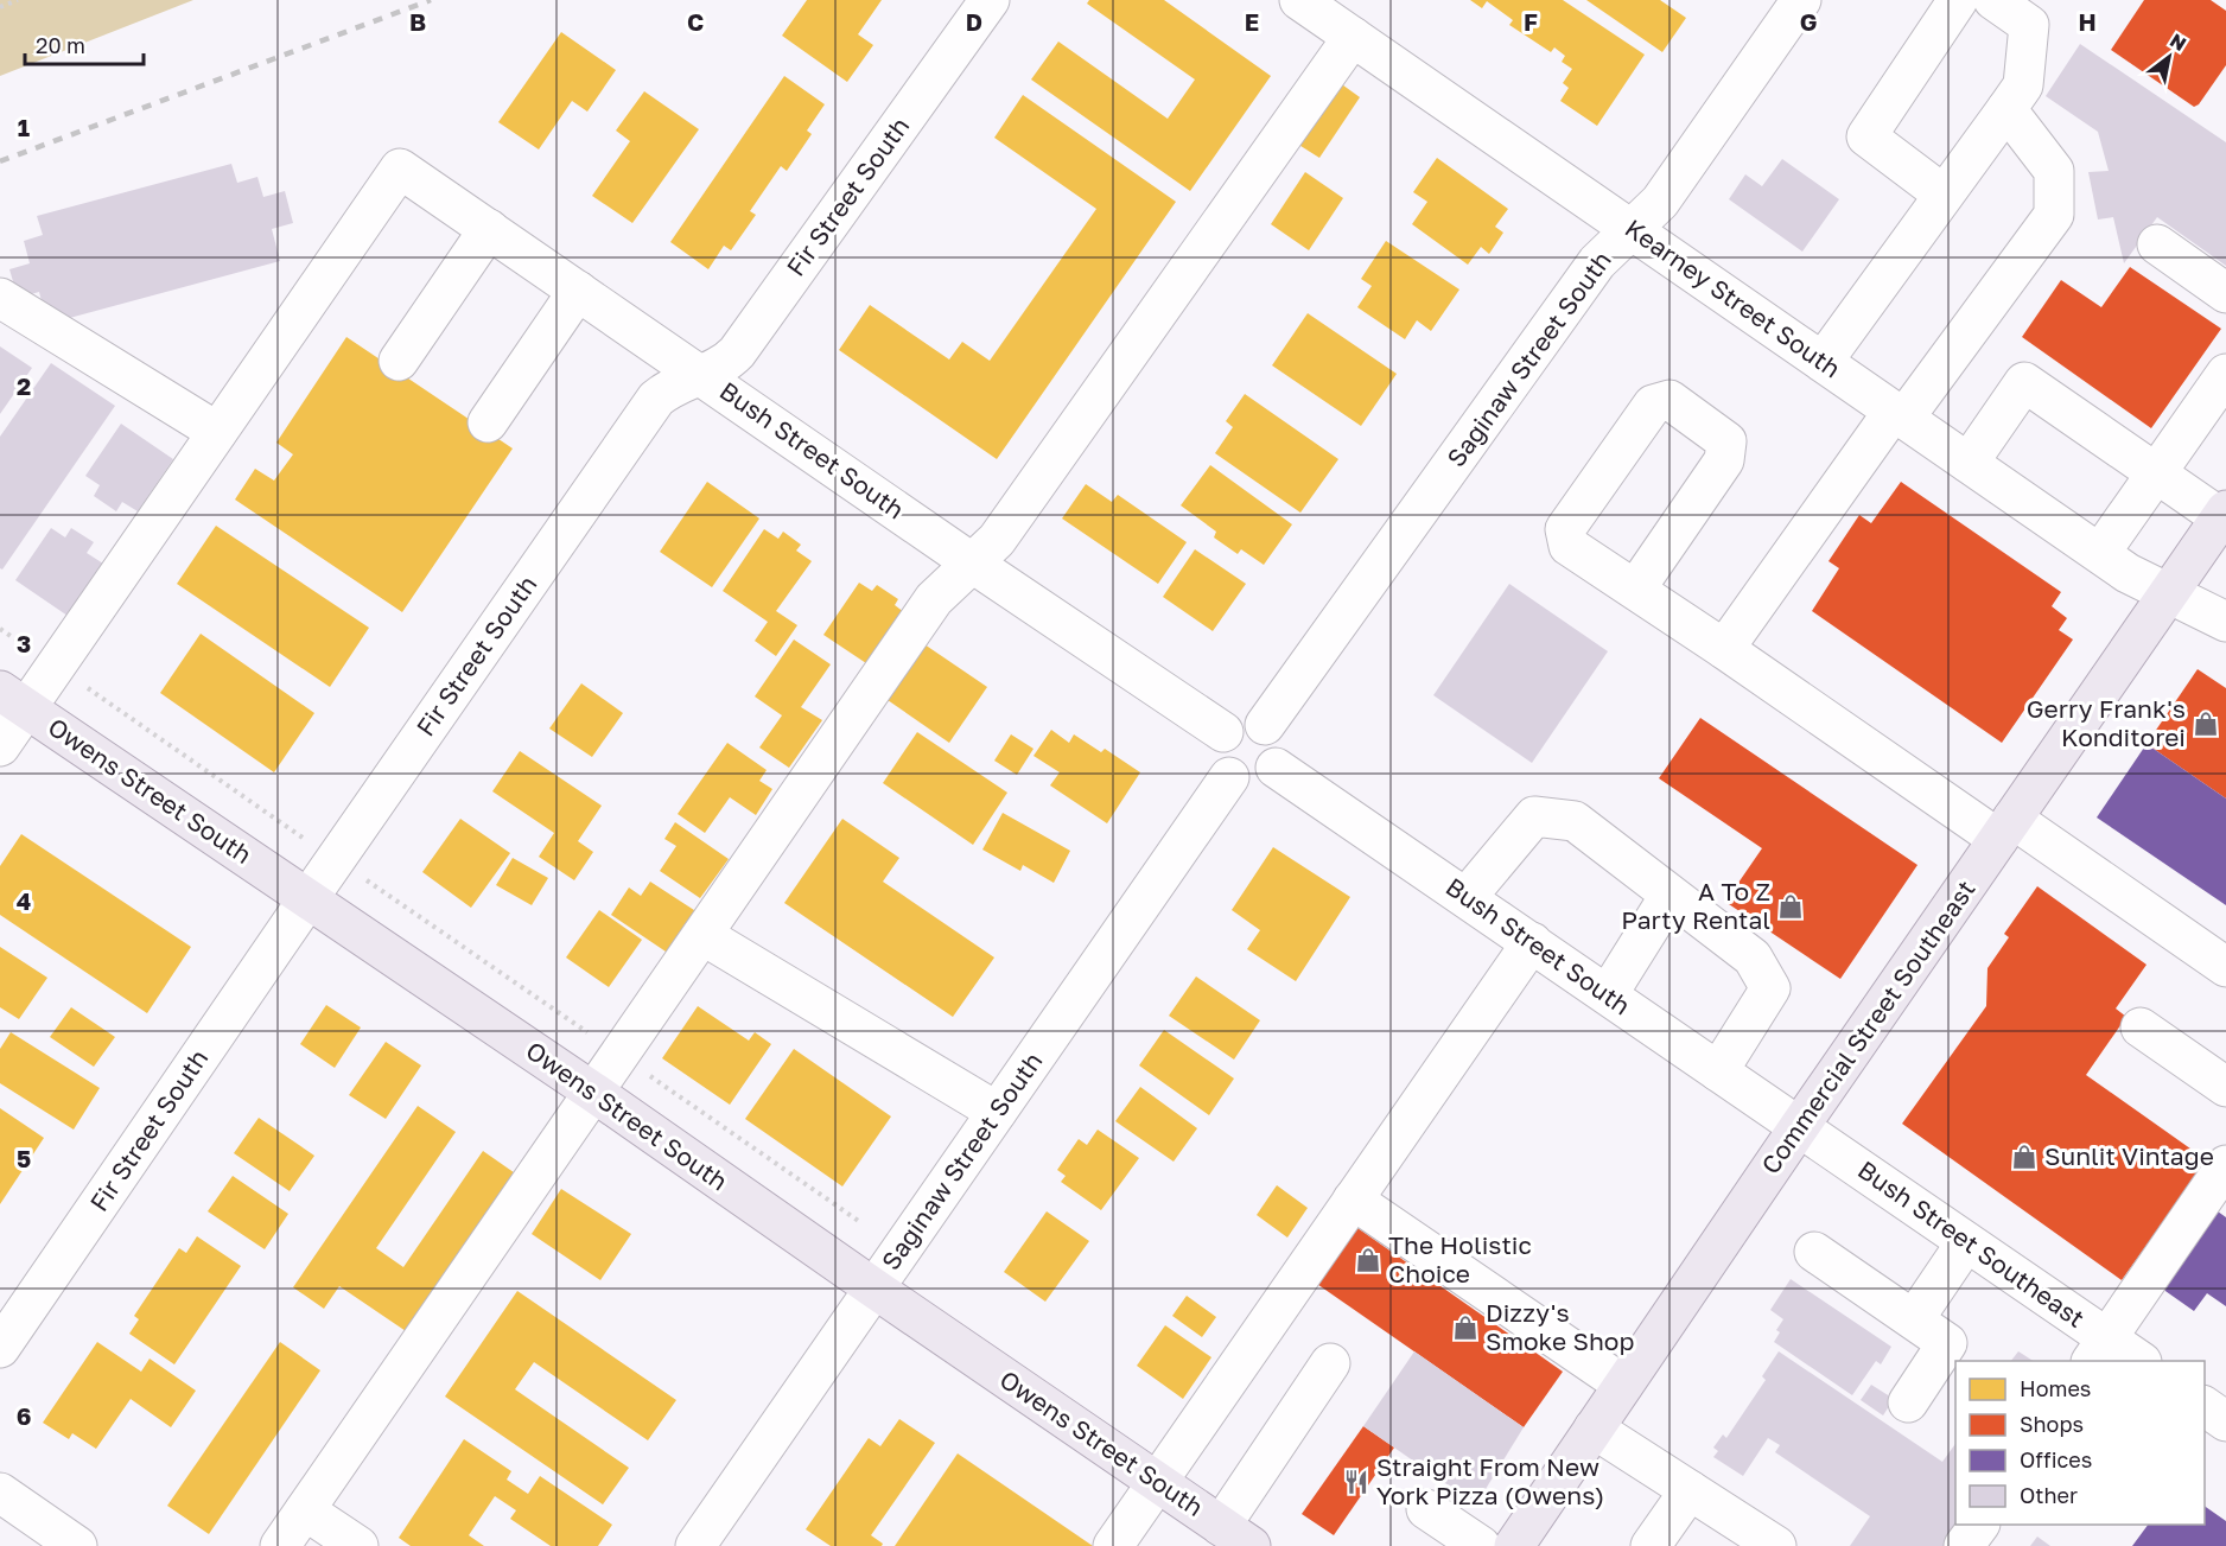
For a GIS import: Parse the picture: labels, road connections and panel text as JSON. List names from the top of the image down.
{
  "streets": {
    "main road": ["Owens Street South", "Commercial Street Southeast"],
    "street": [
      "Fir Street South",
      "Kearney Street South",
      "Saginaw Street South",
      "Bush Street South",
      "Bush Street Southeast"
    ]
  },
  "crossings": [
    ["Fir Street South", "Bush Street South"],
    ["Fir Street South", "Owens Street South"],
    ["Kearney Street South", "Saginaw Street South"],
    ["Kearney Street South", "Commercial Street Southeast"],
    ["Saginaw Street South", "Bush Street South"],
    ["Saginaw Street South", "Owens Street South"],
    ["Bush Street South", "Commercial Street Southeast"],
    ["Bush Street South", "Bush Street Southeast"],
    ["Commercial Street Southeast", "Bush Street Southeast"]
  ],
  "places": {
    "shop": [
      "Gerry Frank's Konditorei",
      "A To Z Party Rental",
      "Sunlit Vintage",
      "The Holistic Choice",
      "Dizzy's Smoke Shop"
    ],
    "restaurant": ["Straight From New York Pizza (Owens)"]
  },
  "legend": [
    "Homes",
    "Shops",
    "Offices",
    "Other"
  ],
  "scale_bar": "20 m",
  "north": "top right",
  "grid": {
    "columns": [
      "B",
      "C",
      "D",
      "E",
      "F",
      "G",
      "H"
    ],
    "rows": [
      "1",
      "2",
      "3",
      "4",
      "5",
      "6"
    ]
  }
}
